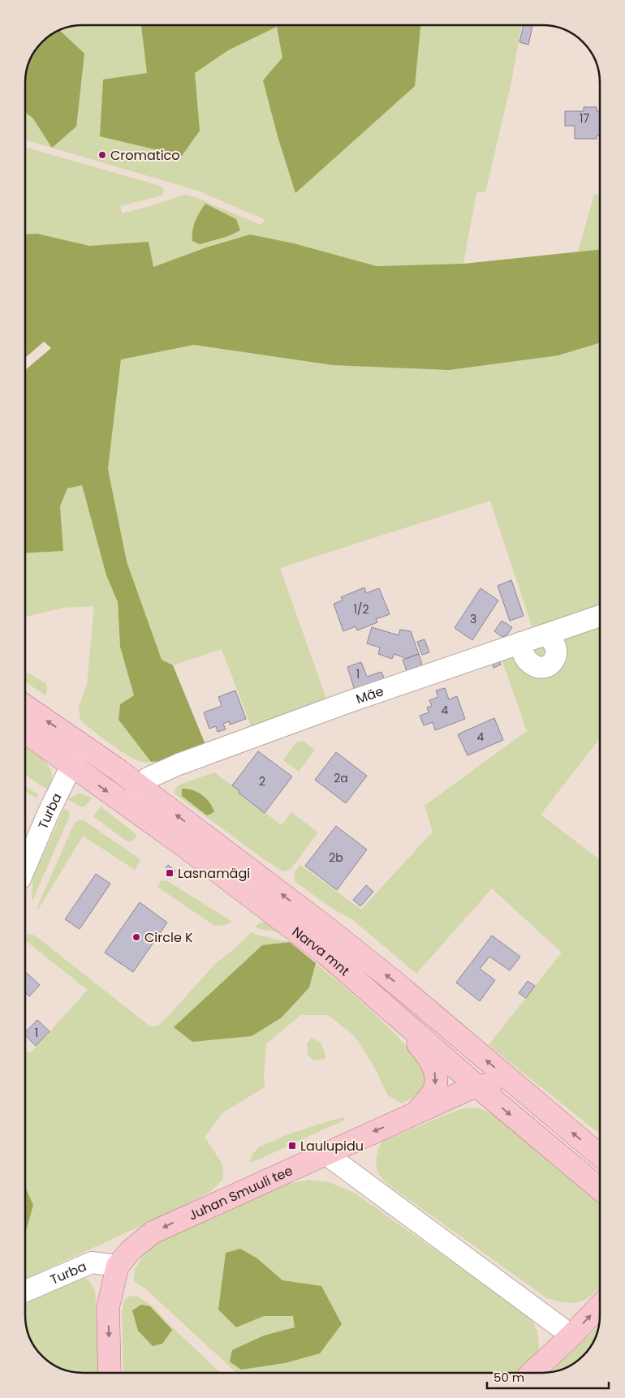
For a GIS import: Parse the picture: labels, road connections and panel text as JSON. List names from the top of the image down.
{
  "streets": {
    "main road": ["Narva mnt", "Juhan Smuuli tee"],
    "street": ["Mäe", "Turba"]
  },
  "crossings": [
    ["Mäe", "Narva mnt"],
    ["Turba", "Narva mnt"],
    ["Turba", "Juhan Smuuli tee"],
    ["Narva mnt", "Juhan Smuuli tee"]
  ],
  "one_way": ["Juhan Smuuli tee"],
  "places": {
    "other": ["Cromatico", "Circle K"],
    "transit": ["Lasnamägi", "Laulupidu"]
  },
  "house_numbers": [
    "17",
    "1/2",
    "3",
    "1",
    "4",
    "4",
    "2a",
    "2",
    "2b",
    "1"
  ],
  "scale_bar": "50 m"
}
